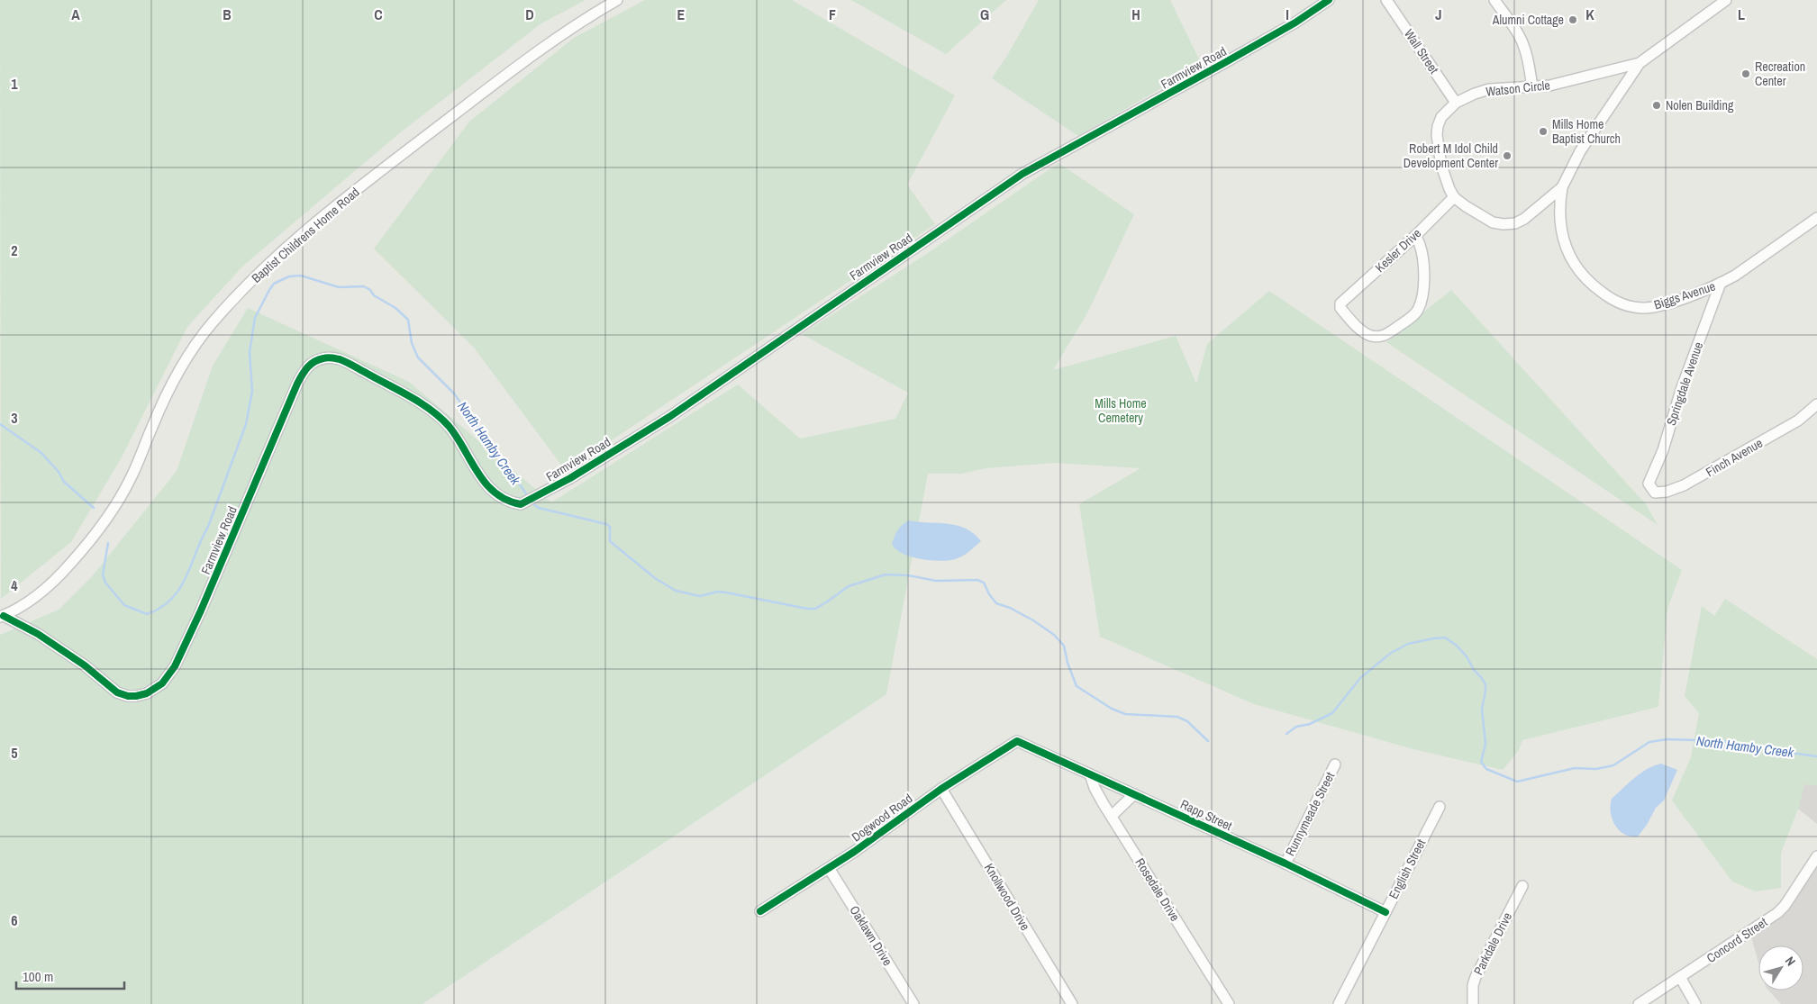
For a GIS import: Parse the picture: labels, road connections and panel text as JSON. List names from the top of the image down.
{
  "streets": {
    "street": [
      "Wall Street",
      "Farmview Road",
      "Watson Circle",
      "Baptist Childrens Home Road",
      "Kesler Drive",
      "Biggs Avenue",
      "Springdale Avenue",
      "Finch Avenue",
      "Runnymeade Street",
      "Rapp Street",
      "Dogwood Road",
      "English Street",
      "Rosedale Drive",
      "Knollwood Drive",
      "Oaklawn Drive",
      "Concord Street",
      "Parkdale Drive"
    ]
  },
  "crossings": [
    ["Wall Street", "Watson Circle"],
    ["Farmview Road", "Baptist Childrens Home Road"],
    ["Watson Circle", "Kesler Drive"],
    ["Biggs Avenue", "Springdale Avenue"],
    ["Springdale Avenue", "Finch Avenue"],
    ["Runnymeade Street", "Rapp Street"],
    ["Rapp Street", "Dogwood Road"],
    ["Rapp Street", "English Street"],
    ["Rapp Street", "Rosedale Drive"],
    ["Dogwood Road", "Knollwood Drive"],
    ["Dogwood Road", "Oaklawn Drive"]
  ],
  "water": ["North Hamby Creek"],
  "parks": ["Mills Home Cemetery"],
  "places": [
    "Alumni Cottage",
    "Recreation Center",
    "Nolen Building",
    "Mills Home Baptist Church",
    "Robert M Idol Child Development Center"
  ],
  "scale_bar": "100 m",
  "north": "top right",
  "grid": {
    "columns": [
      "A",
      "B",
      "C",
      "D",
      "E",
      "F",
      "G",
      "H",
      "I",
      "J",
      "K",
      "L"
    ],
    "rows": [
      "1",
      "2",
      "3",
      "4",
      "5",
      "6"
    ]
  }
}
